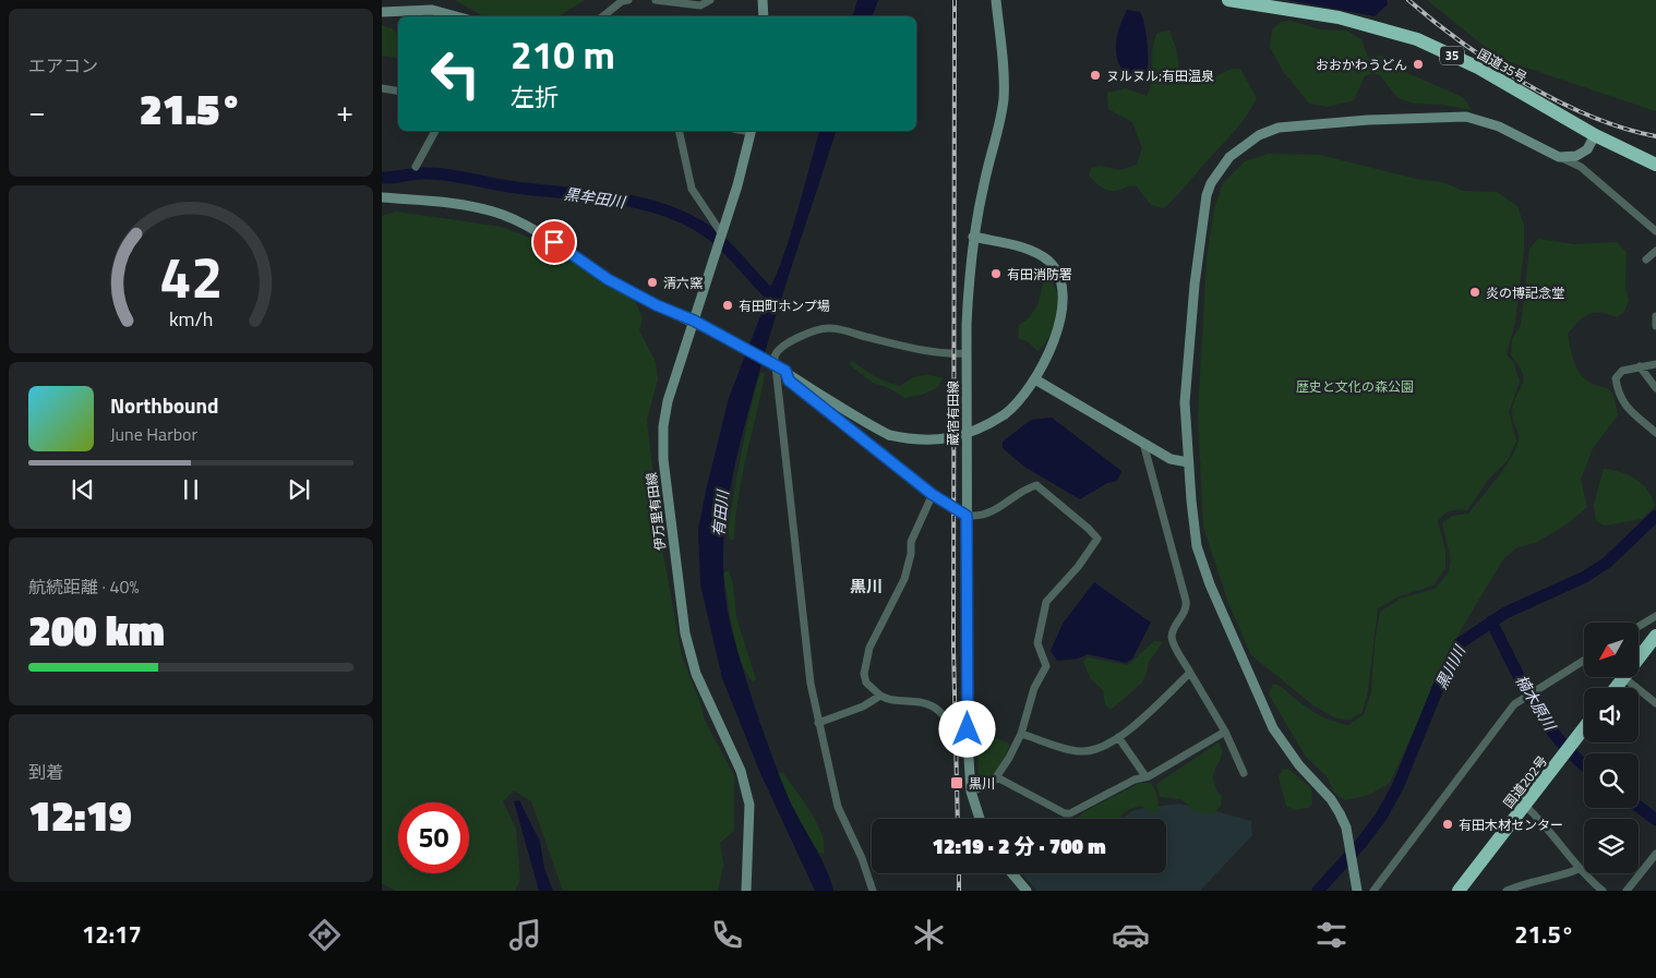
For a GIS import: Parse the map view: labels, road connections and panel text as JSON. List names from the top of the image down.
{
  "streets": {
    "highway": ["35", "国道35号", "国道202号"],
    "street": ["蔵宿有田線", "伊万里有田線"]
  },
  "districts": ["黒川"],
  "water": [
    "黒牟田川",
    "有田川",
    "黒川川",
    "楠木原川"
  ],
  "parks": ["歴史と文化の森公園"],
  "places": {
    "other": [
      "おおかわうどん",
      "ヌルヌル;有田温泉",
      "有田消防署",
      "清六窯",
      "炎の博記念堂",
      "有田町ホンプ場",
      "有田木材センター"
    ],
    "transit": ["黒川"]
  },
  "north": "bottom left",
  "page": {
    "tile": [
      "エアコン",
      ["航続距離 · 40%", "200 km"],
      ["到着", "12:19"]
    ],
    "turn": ["210 m", "左折"],
    "heat": ["−", "21.5°", "+"],
    "song": ["Northbound", "June Harbor"],
    "limit": "50",
    "trip": "12:19 · 2 分 · 700 m",
    "tabs": ["12:17", "21.5°"],
    "gauge": ["42", "km/h"]
  }
}
